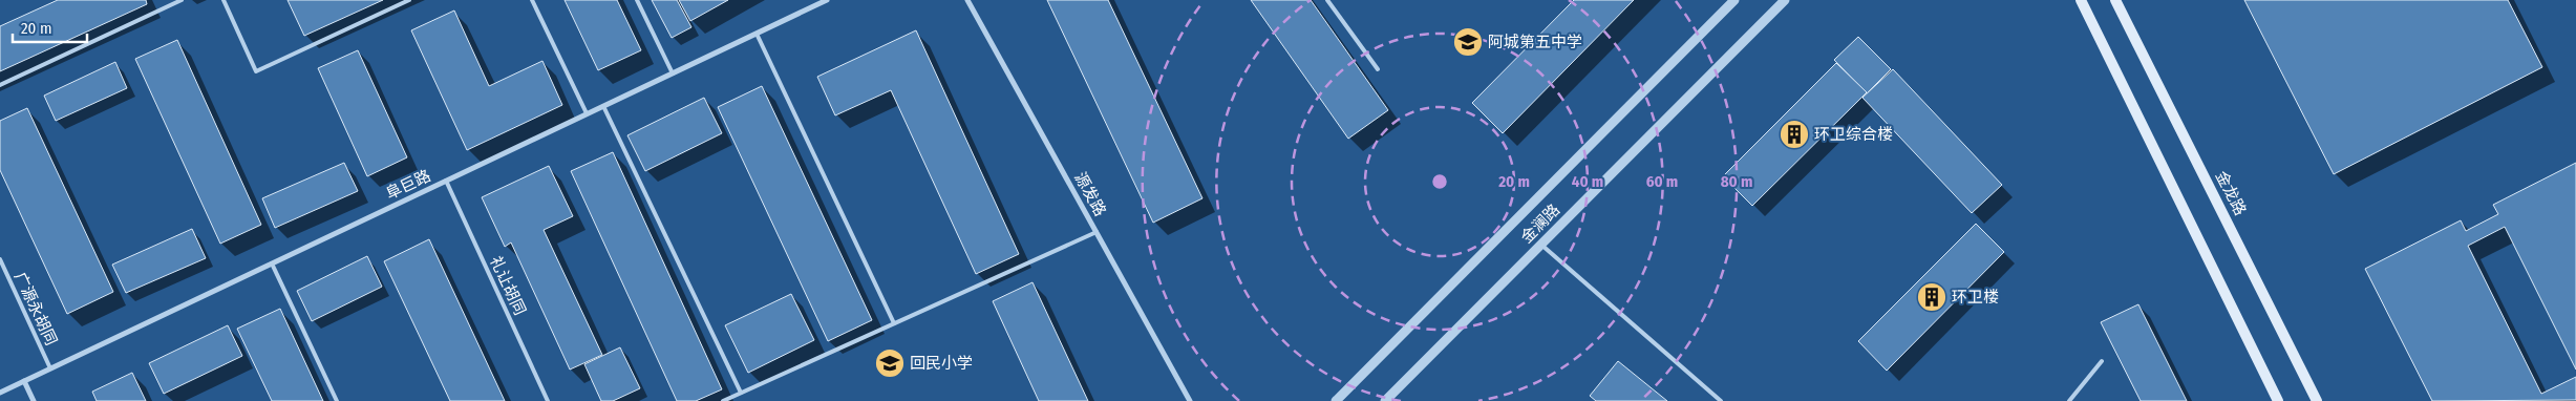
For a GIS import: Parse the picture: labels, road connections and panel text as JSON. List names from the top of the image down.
{
  "streets": {
    "main road": ["金龙路"],
    "street": ["阜巨路", "源发路", "金澜路"],
    "lane": ["礼让胡同", "广源永胡同"]
  },
  "crossings": [
    ["阜巨路", "礼让胡同"],
    ["阜巨路", "广源永胡同"]
  ],
  "places": {
    "school or university": ["阿城第五中学", "回民小学"],
    "building": ["环卫综合楼", "环卫楼"]
  },
  "scale_bar": "20 m",
  "rings": [
    "20 m",
    "40 m",
    "60 m",
    "80 m"
  ]
}
